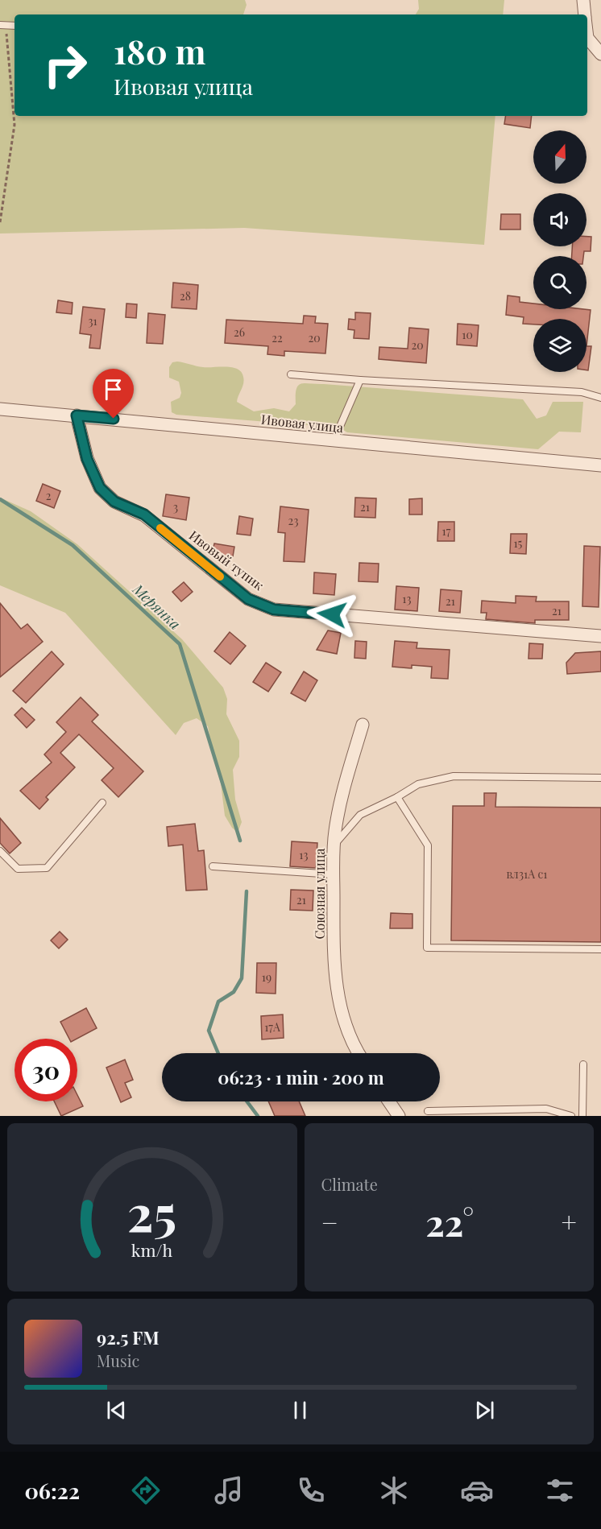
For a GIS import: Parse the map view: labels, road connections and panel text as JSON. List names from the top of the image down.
{
  "streets": {
    "street": ["Ивовая улица", "Ивовый тупик", "Союзная улица"]
  },
  "crossings": [
    ["Ивовая улица", "Ивовый тупик"]
  ],
  "water": ["Мерянка"],
  "house_numbers": [
    "28",
    "31",
    "26",
    "10",
    "22",
    "20",
    "20",
    "2",
    "3",
    "21",
    "23",
    "17",
    "15",
    "13",
    "21",
    "21",
    "13",
    "вл31А с1",
    "21",
    "19",
    "17А"
  ],
  "north": "top",
  "page": {
    "turn": ["180 m", "Ивовая улица"],
    "limit": "30",
    "trip": "06:23 · 1 min · 200 m",
    "tile": "Climate",
    "heat": ["−", "22°", "+"],
    "song": ["92.5 FM", "Music"],
    "tabs": "06:22",
    "gauge": ["25", "km/h"]
  }
}
